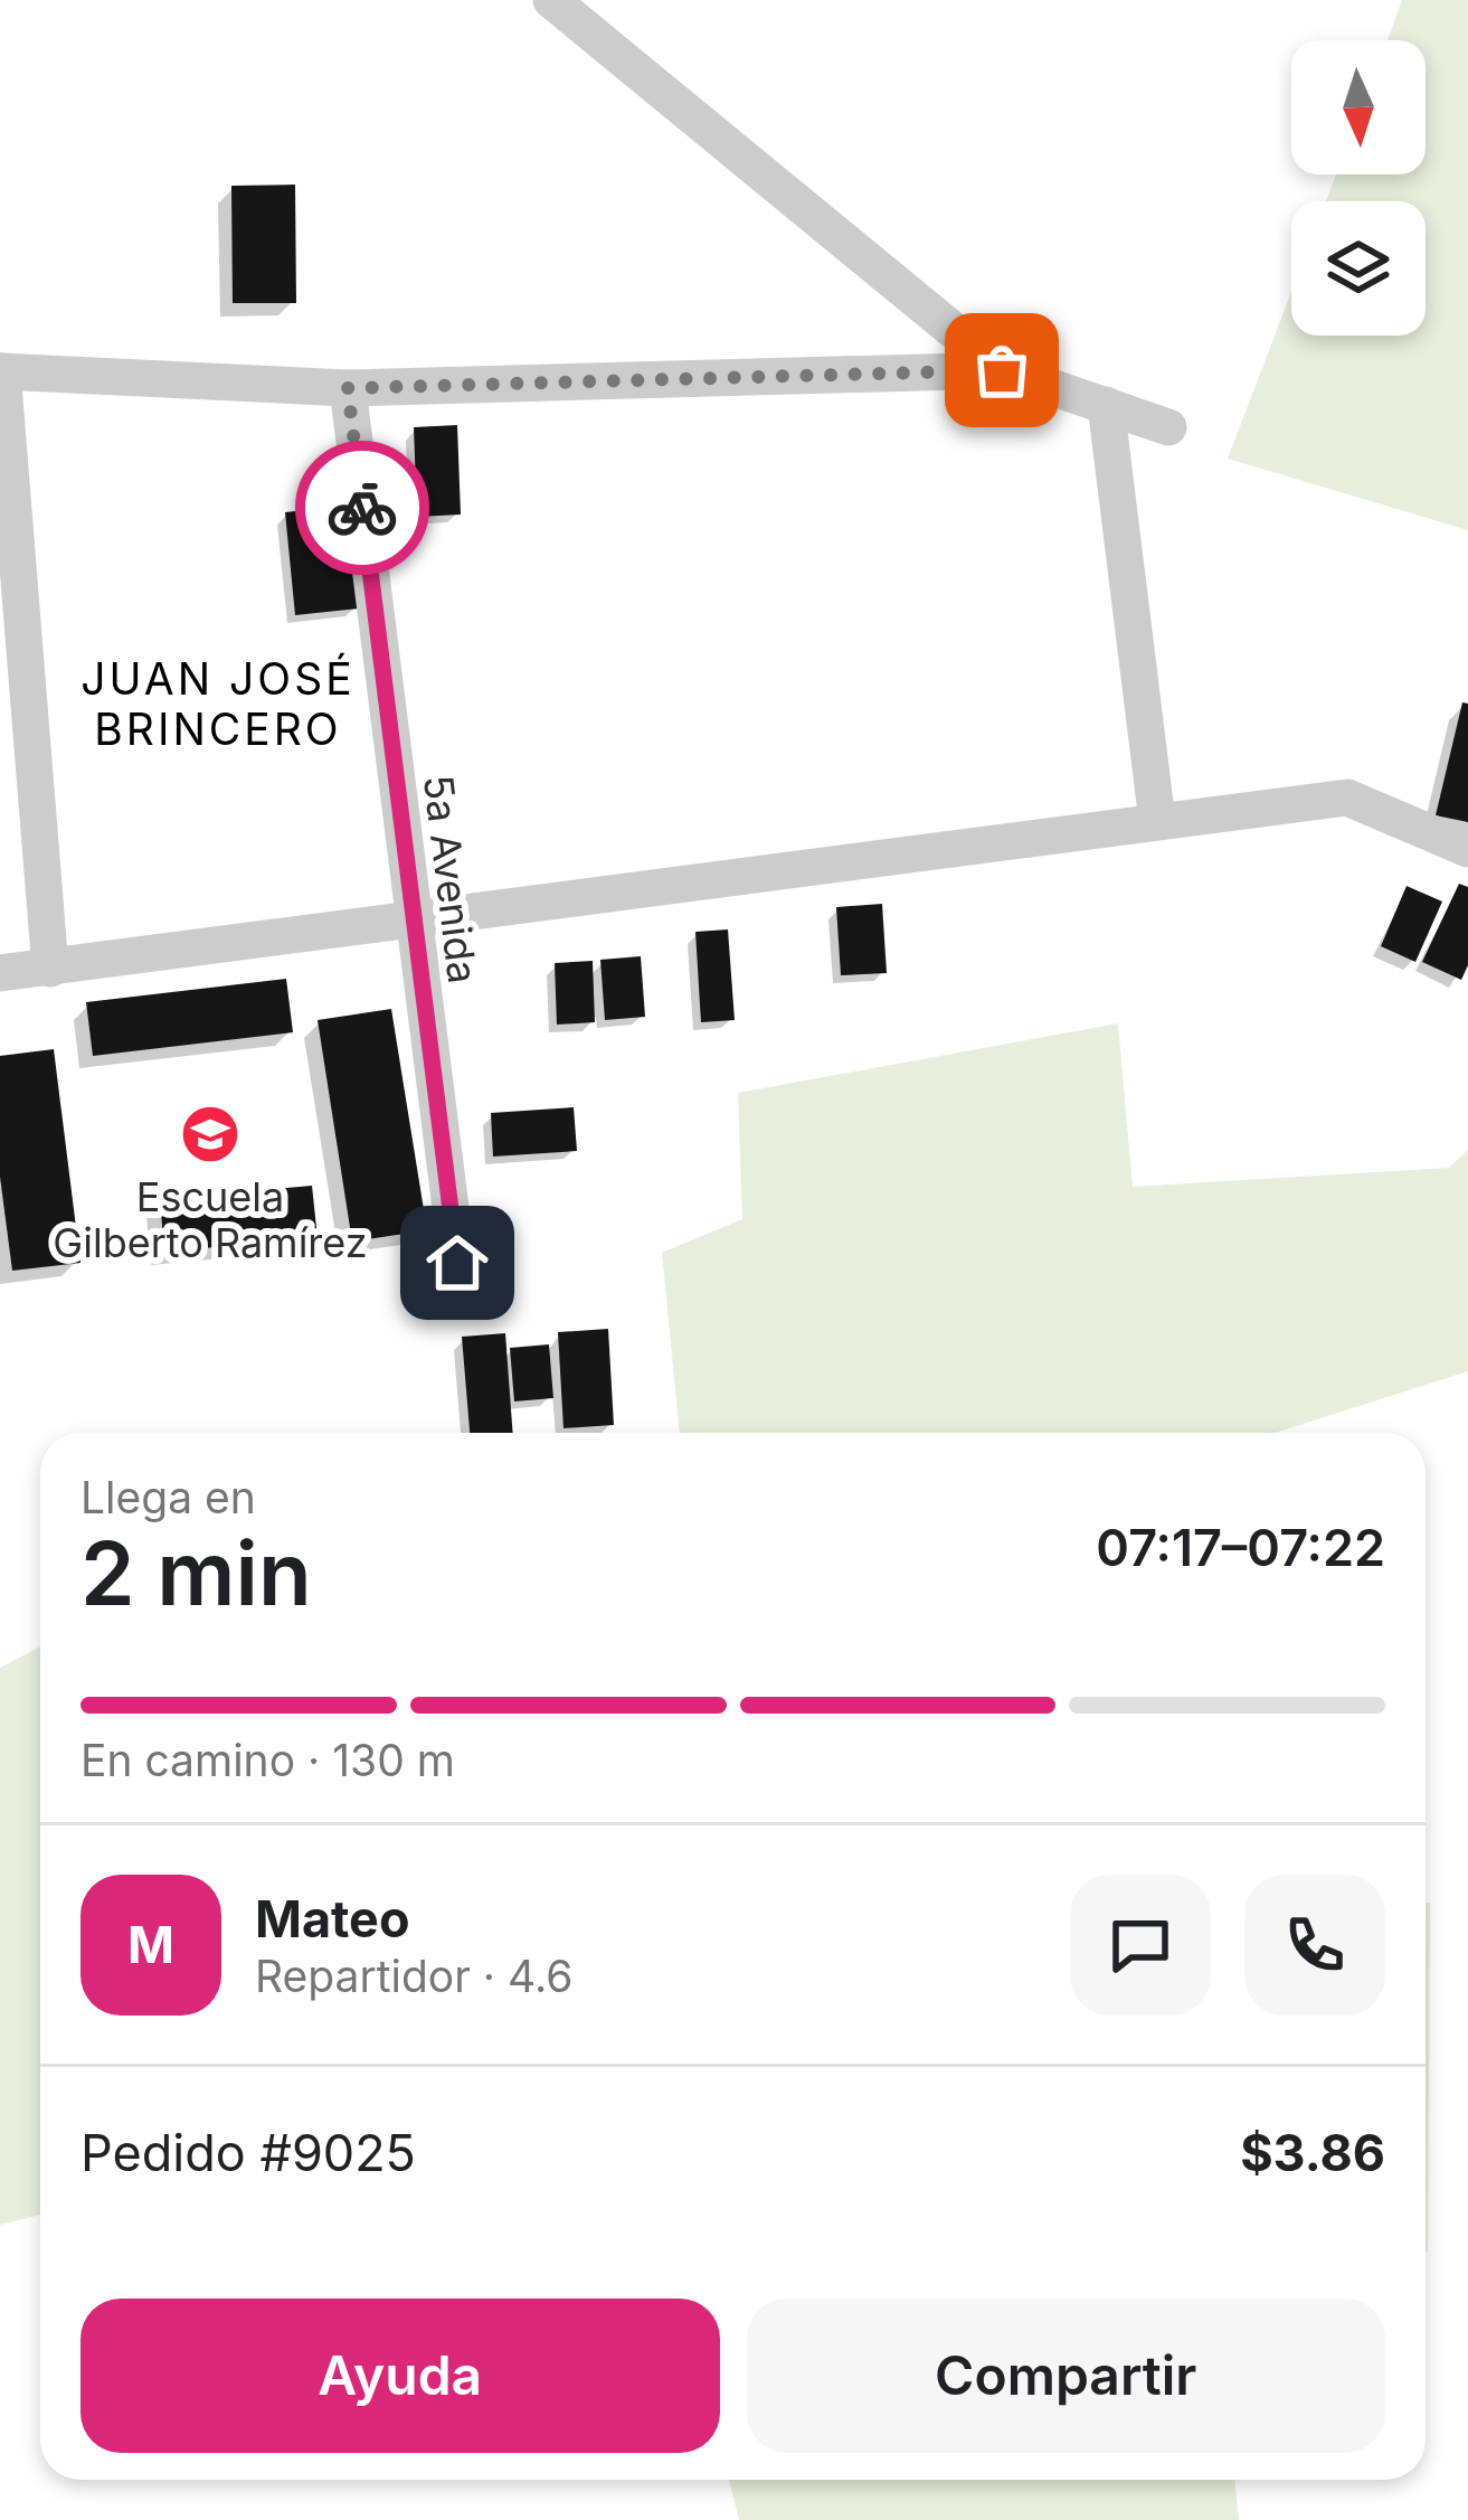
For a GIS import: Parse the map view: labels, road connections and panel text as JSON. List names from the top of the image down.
{
  "streets": {
    "street": ["5a Avenida"]
  },
  "districts": ["JUAN JOSÉ BRINCERO"],
  "places": {
    "school or university": ["Escuela Gilberto Ramírez"]
  },
  "north": "bottom",
  "page": {
    "heading": ["2 min", "Llega en", "07:17–07:22"],
    "panel": [
      "Mateo",
      "Repartidor · 4.6",
      "Pedido #9025",
      "$3.86"
    ],
    "bar": "En camino · 130 m",
    "round": "M",
    "buttons": ["Ayuda", "Compartir"]
  }
}
